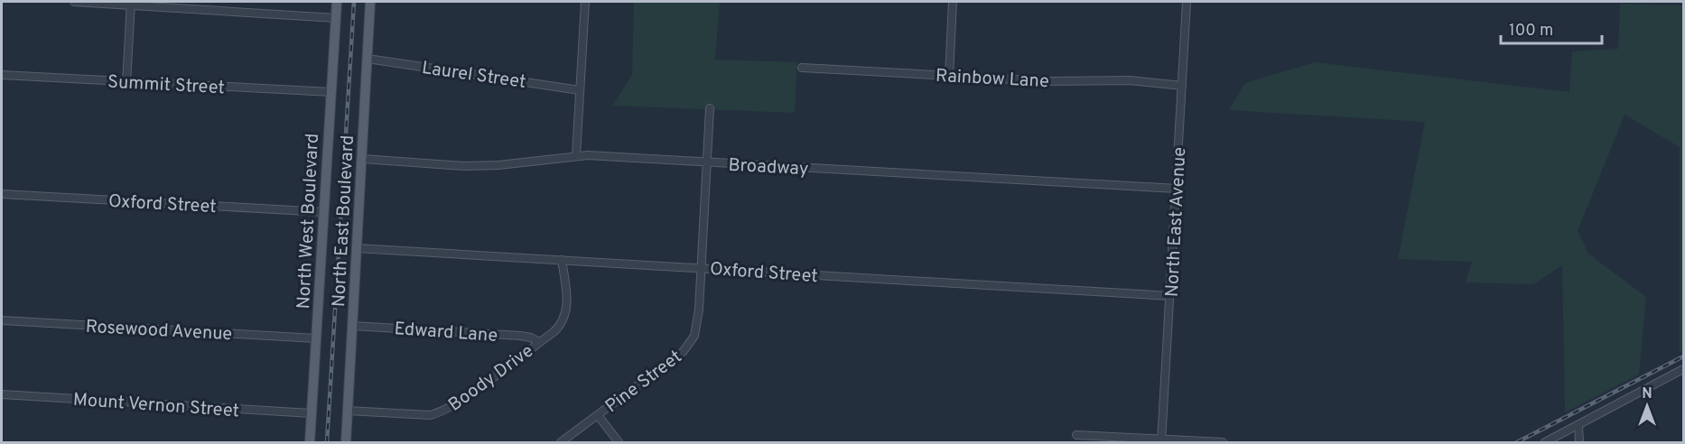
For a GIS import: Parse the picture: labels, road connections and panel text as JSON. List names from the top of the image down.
{
  "streets": {
    "main road": ["North West Boulevard", "North East Boulevard"],
    "street": [
      "Laurel Street",
      "Rainbow Lane",
      "Summit Street",
      "Broadway",
      "Oxford Street",
      "North East Avenue",
      "Rosewood Avenue",
      "Edward Lane",
      "Boody Drive",
      "Pine Street",
      "Mount Vernon Street"
    ]
  },
  "crossings": [
    ["Laurel Street", "North East Boulevard"],
    ["Rainbow Lane", "North East Avenue"],
    ["Summit Street", "North West Boulevard"],
    ["Broadway", "North East Boulevard"],
    ["Broadway", "North East Avenue"],
    ["Broadway", "Pine Street"],
    ["Oxford Street", "North West Boulevard"],
    ["Oxford Street", "North East Boulevard"],
    ["Oxford Street", "North East Avenue"],
    ["Oxford Street", "Boody Drive"],
    ["Oxford Street", "Pine Street"],
    ["North West Boulevard", "Rosewood Avenue"],
    ["North West Boulevard", "Mount Vernon Street"],
    ["North East Boulevard", "Edward Lane"],
    ["North East Boulevard", "Boody Drive"],
    ["Edward Lane", "Boody Drive"]
  ],
  "scale_bar": "100 m",
  "north": "top"
}
